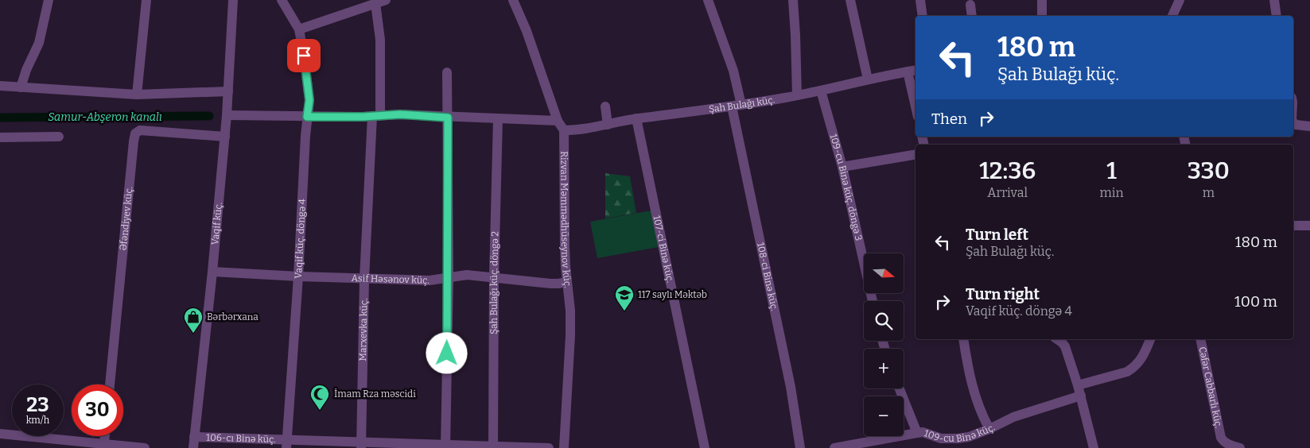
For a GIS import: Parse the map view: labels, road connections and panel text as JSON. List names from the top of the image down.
{
  "streets": {
    "street": [
      "Şah Bulağı küç.",
      "109-cu Binə küç. döngə 3",
      "Əfəndiyev küç.",
      "Rizvan Məmmədhüseynov küç.",
      "Vaqif küç.",
      "Vaqif küç. döngə 4",
      "107-ci Binə küç.",
      "108-ci Binə küç.",
      "Asif Həsənov küç.",
      "Şah Bulağı küç. döngə 2",
      "Marxevka küç.",
      "Cəfər Cabbarlı küç.",
      "109-cu Binə küç.",
      "106-cı Binə küç."
    ]
  },
  "crossings": [
    ["Şah Bulağı küç.", "109-cu Binə küç. döngə 3"],
    ["Şah Bulağı küç.", "Rizvan Məmmədhüseynov küç."],
    ["Şah Bulağı küç.", "107-ci Binə küç."],
    ["Şah Bulağı küç.", "108-ci Binə küç."],
    ["Əfəndiyev küç.", "Vaqif küç."],
    ["Rizvan Məmmədhüseynov küç.", "Asif Həsənov küç."],
    ["Vaqif küç.", "Asif Həsənov küç."],
    ["Vaqif küç.", "106-cı Binə küç."],
    ["Vaqif küç. döngə 4", "Asif Həsənov küç."],
    ["Vaqif küç. döngə 4", "106-cı Binə küç."],
    ["Asif Həsənov küç.", "Şah Bulağı küç. döngə 2"],
    ["Asif Həsənov küç.", "Marxevka küç."],
    ["Şah Bulağı küç. döngə 2", "106-cı Binə küç."],
    ["Marxevka küç.", "106-cı Binə küç."]
  ],
  "water": ["Samur-Abşeron kanalı"],
  "places": {
    "school or university": ["117 saylı Məktəb"],
    "shop": ["Bərbərxana"],
    "mosque": ["İmam Rza məscidi"]
  },
  "north": "right",
  "page": {
    "turn": ["180 m", "Şah Bulağı küç."],
    "then": "Then",
    "eta": [
      "12:36",
      "Arrival",
      "1",
      "min",
      "330",
      "m"
    ],
    "list": [
      {
        "name": "Turn left",
        "note": "Şah Bulağı küç.",
        "value": "180 m"
      },
      {
        "name": "Turn right",
        "note": "Vaqif küç. döngə 4",
        "value": "100 m"
      }
    ],
    "map_buttons": ["+", "−"],
    "speed": "23 km/h",
    "limit": "30"
  }
}
